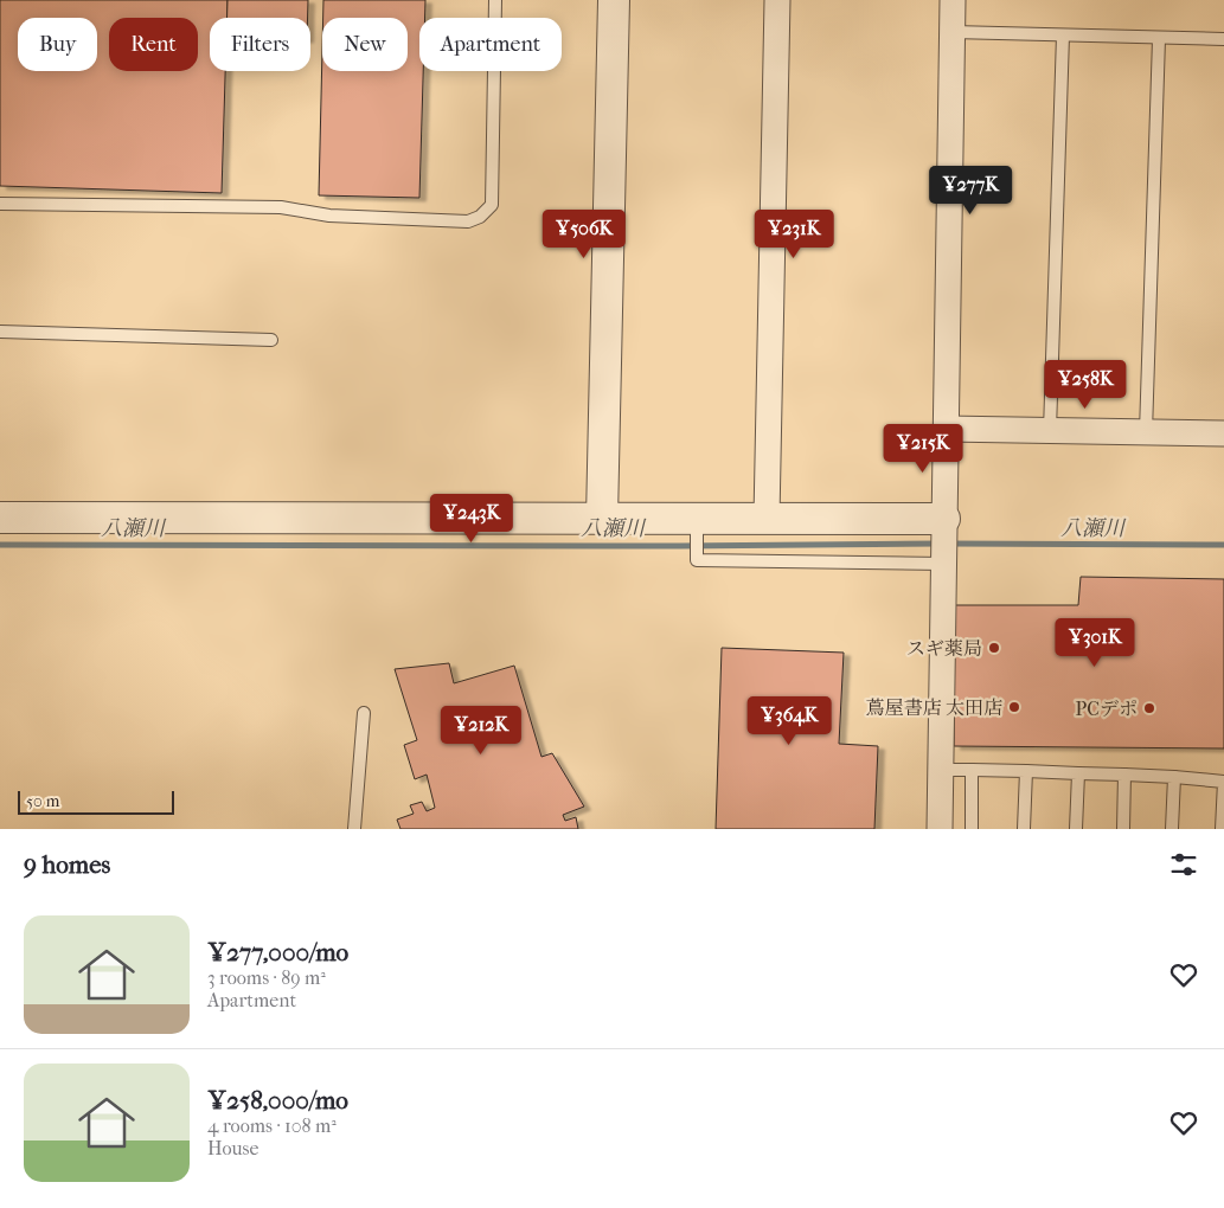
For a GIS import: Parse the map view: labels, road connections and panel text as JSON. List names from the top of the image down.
{
  "water": ["八瀬川"],
  "places": ["スギ薬局", "蔦屋書店 太田店", "PCデポ"],
  "scale_bar": "50 m",
  "page": {
    "chip": [
      "Buy",
      "Rent",
      "Filters",
      "New",
      "Apartment"
    ],
    "price": [
      "¥277K",
      "¥506K",
      "¥231K",
      "¥258K",
      "¥215K",
      "¥243K",
      "¥301K",
      "¥364K",
      "¥212K"
    ],
    "scale": "50 m",
    "heading": "9 homes",
    "list": [
      {
        "name": "¥277,000/mo",
        "note": "3 rooms · 89 m² · Apartment"
      },
      {
        "name": "¥258,000/mo",
        "note": "4 rooms · 108 m² · House"
      }
    ]
  }
}
